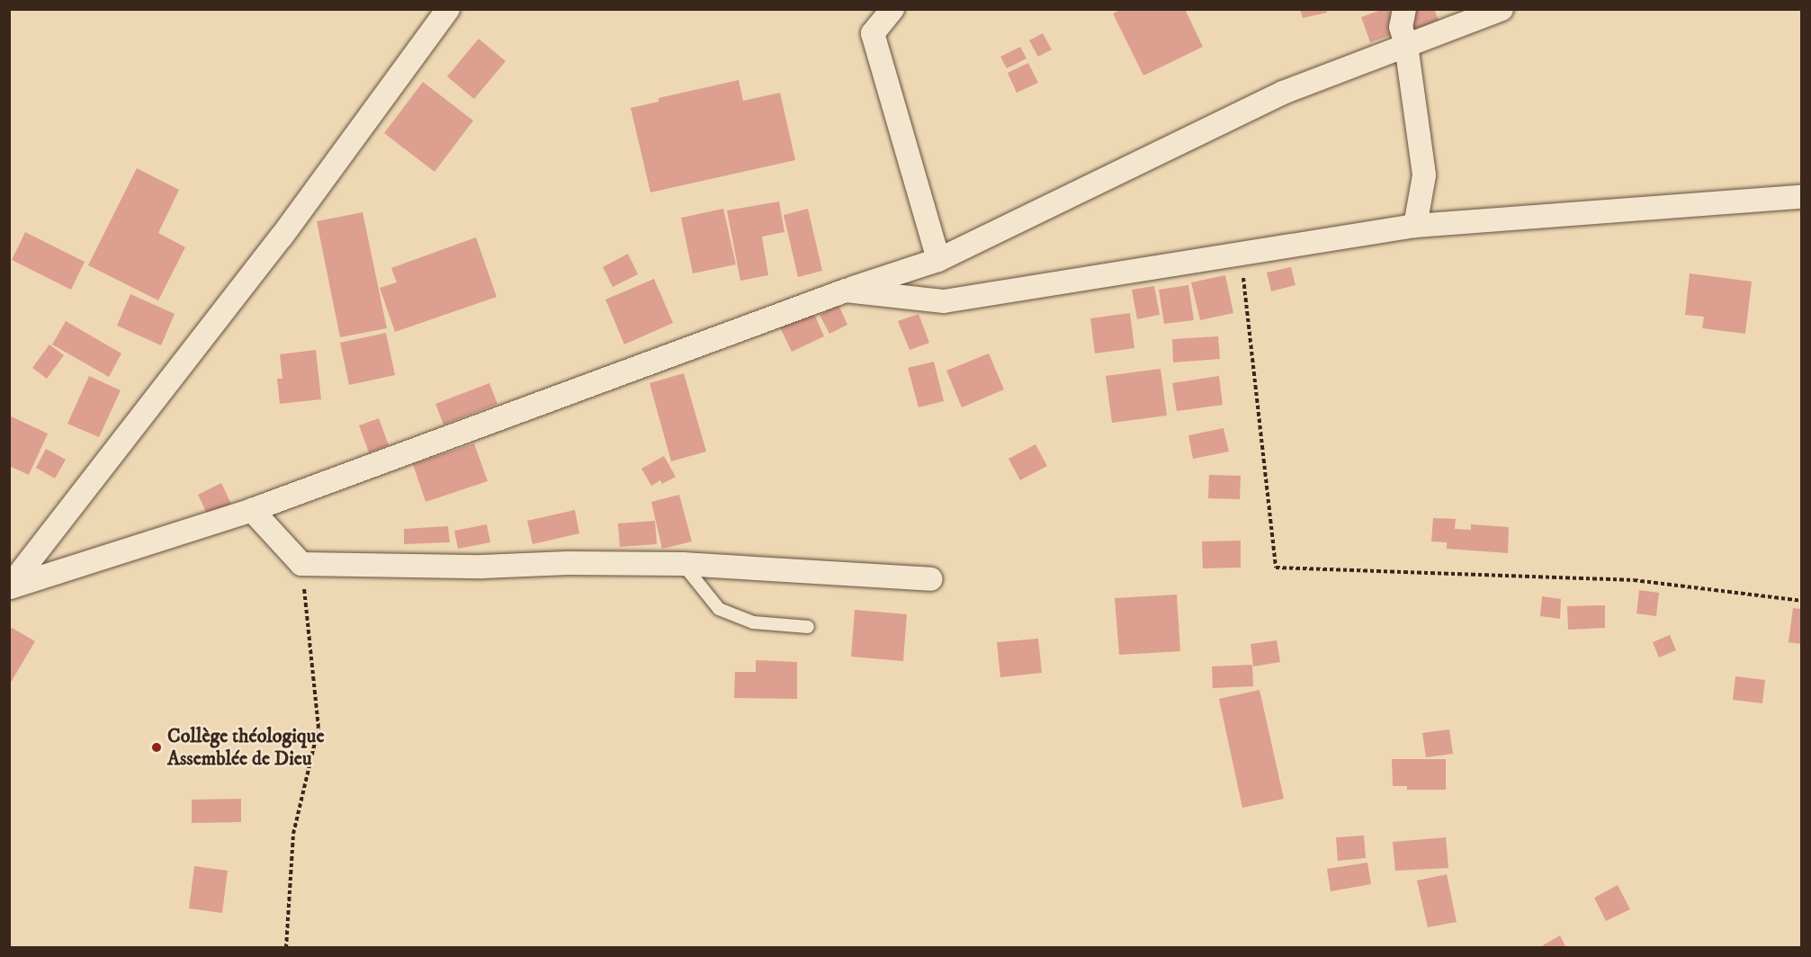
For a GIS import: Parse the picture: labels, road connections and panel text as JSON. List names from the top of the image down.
{
  "places": ["Collège théologique Assemblée de Dieu"]
}
